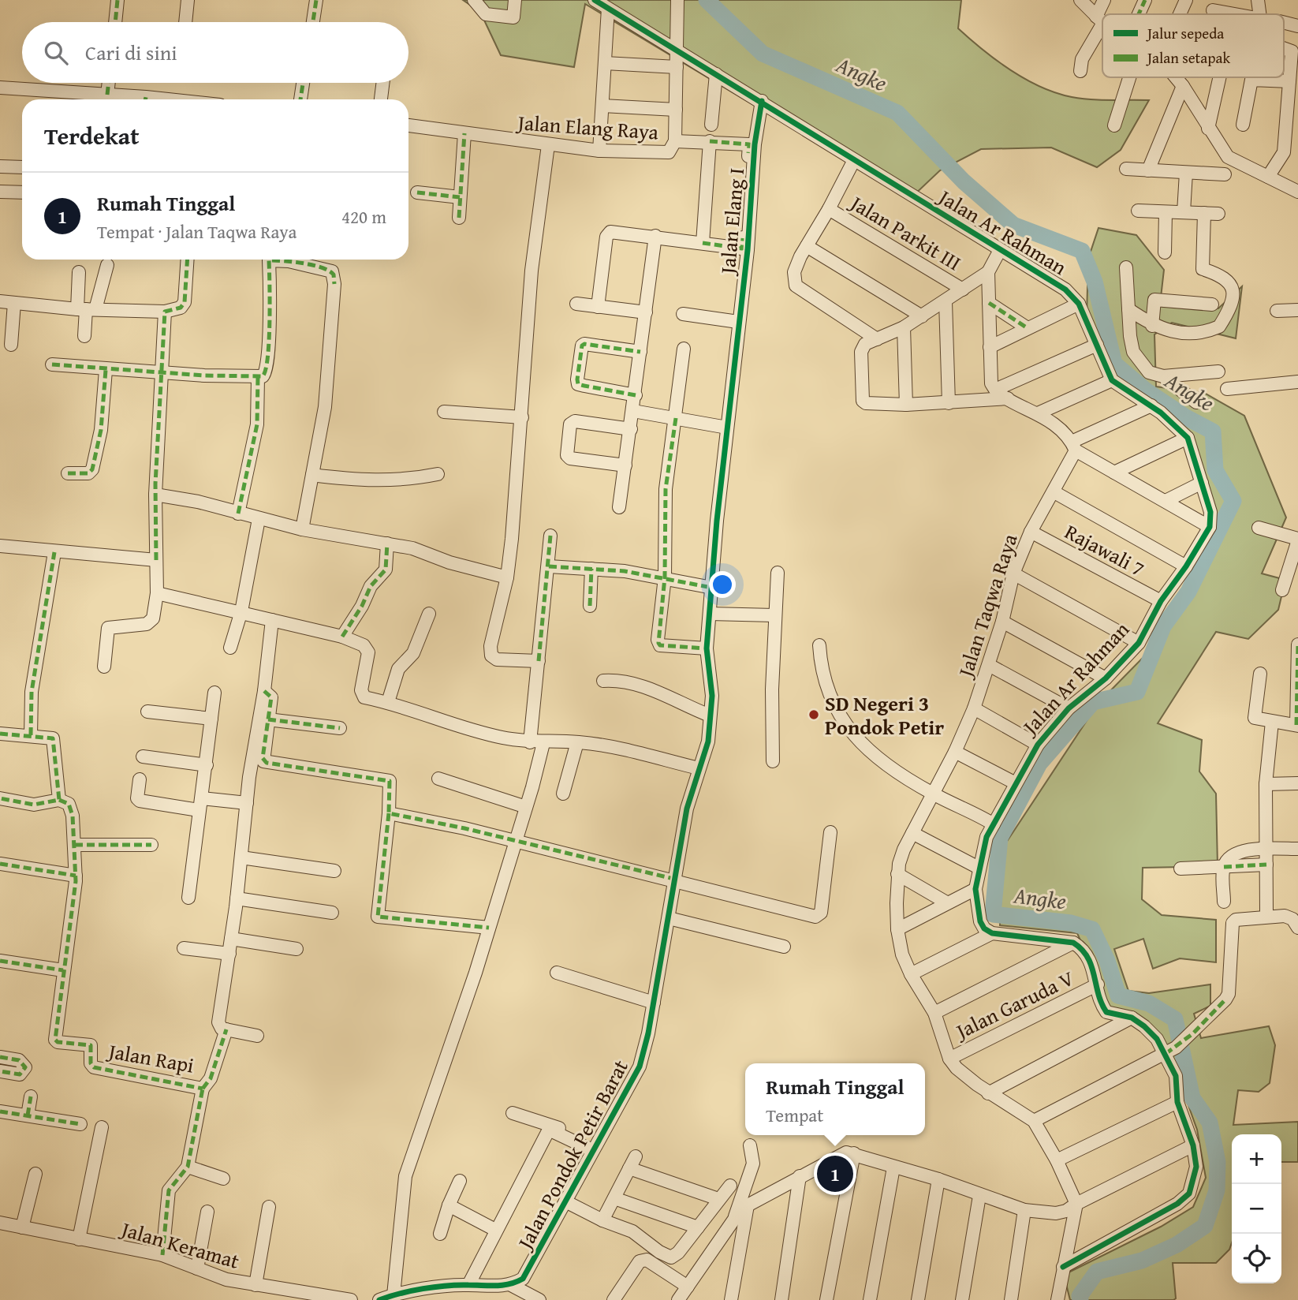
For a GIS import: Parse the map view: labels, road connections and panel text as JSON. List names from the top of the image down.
{
  "streets": {
    "street": [
      "Jalan Elang Raya",
      "Jalan Elang I",
      "Jalan Ar Rahman",
      "Jalan Parkit III",
      "Rajawali 7",
      "Jalan Taqwa Raya",
      "Jalan Garuda V",
      "Jalan Rapi",
      "Jalan Pondok Petir Barat",
      "Jalan Keramat"
    ]
  },
  "crossings": [
    ["Jalan Elang I", "Jalan Ar Rahman"],
    ["Jalan Elang I", "Jalan Pondok Petir Barat"],
    ["Jalan Ar Rahman", "Rajawali 7"],
    ["Rajawali 7", "Jalan Taqwa Raya"],
    ["Jalan Taqwa Raya", "Jalan Garuda V"],
    ["Jalan Rapi", "Jalan Keramat"]
  ],
  "water": ["Angke"],
  "places": ["SD Negeri 3 Pondok Petir"],
  "legend": ["Jalur sepeda", "Jalan setapak"],
  "page": {
    "search": "Cari di sini",
    "heading": "Terdekat",
    "list": [
      {
        "mark": "1",
        "name": "Rumah Tinggal",
        "note": "Tempat · Jalan Taqwa Raya",
        "value": "420 m"
      }
    ],
    "popup": ["Rumah Tinggal", "Tempat"],
    "map_buttons": ["+", "−"],
    "pins": "1"
  }
}
